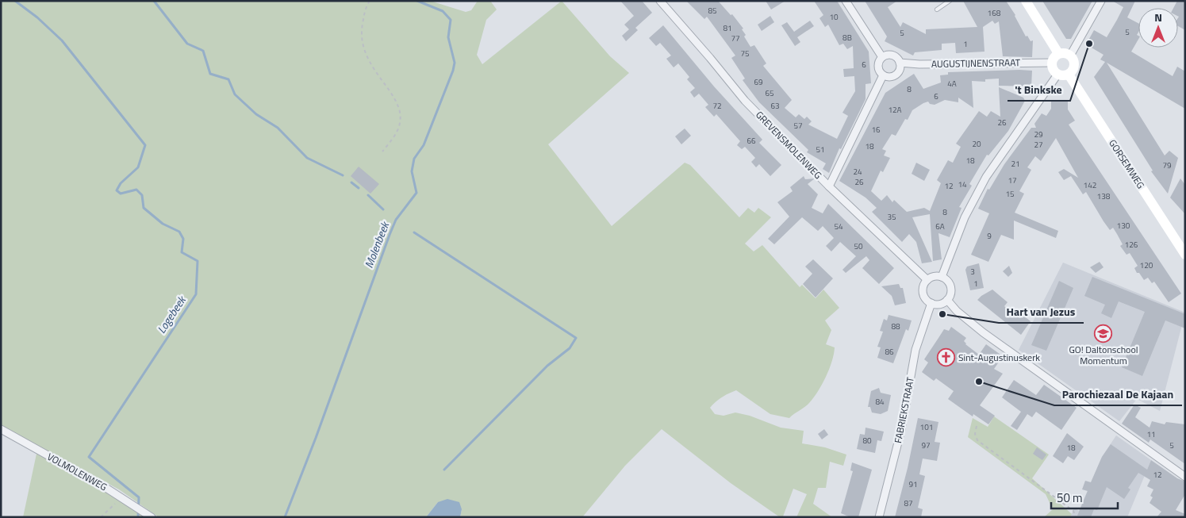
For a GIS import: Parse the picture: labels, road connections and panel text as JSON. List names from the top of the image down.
{
  "streets": {
    "street": [
      "AUGUSTIJNENSTRAAT",
      "GREVENSMOLENWEG",
      "GORSEMWEG",
      "FABRIEKSTRAAT",
      "VOLMOLENWEG"
    ]
  },
  "crossings": [
    ["AUGUSTIJNENSTRAAT", "GORSEMWEG"],
    ["GREVENSMOLENWEG", "FABRIEKSTRAAT"]
  ],
  "water": ["Molenbeek", "Logebeek"],
  "places": {
    "other": ["'t Binkske", "Hart van Jezus", "Parochiezaal De Kajaan"],
    "school or university": ["GO! Daltonschool Momentum"],
    "church": ["Sint-Augustinuskerk"]
  },
  "house_numbers": [
    "85",
    "168",
    "10",
    "81",
    "5",
    "5",
    "8B",
    "77",
    "1",
    "75",
    "6",
    "69",
    "4A",
    "8",
    "65",
    "6",
    "72",
    "63",
    "12A",
    "26",
    "57",
    "16",
    "29",
    "66",
    "20",
    "27",
    "18",
    "51",
    "18",
    "21",
    "79",
    "24",
    "17",
    "26",
    "14",
    "142",
    "12",
    "15",
    "138",
    "8",
    "35",
    "130",
    "54",
    "6A",
    "9",
    "126",
    "50",
    "120",
    "3",
    "1",
    "88",
    "86",
    "84",
    "101",
    "11",
    "80",
    "97",
    "5",
    "18",
    "12",
    "91",
    "87"
  ],
  "scale_bar": "50 m",
  "north": "top"
}
